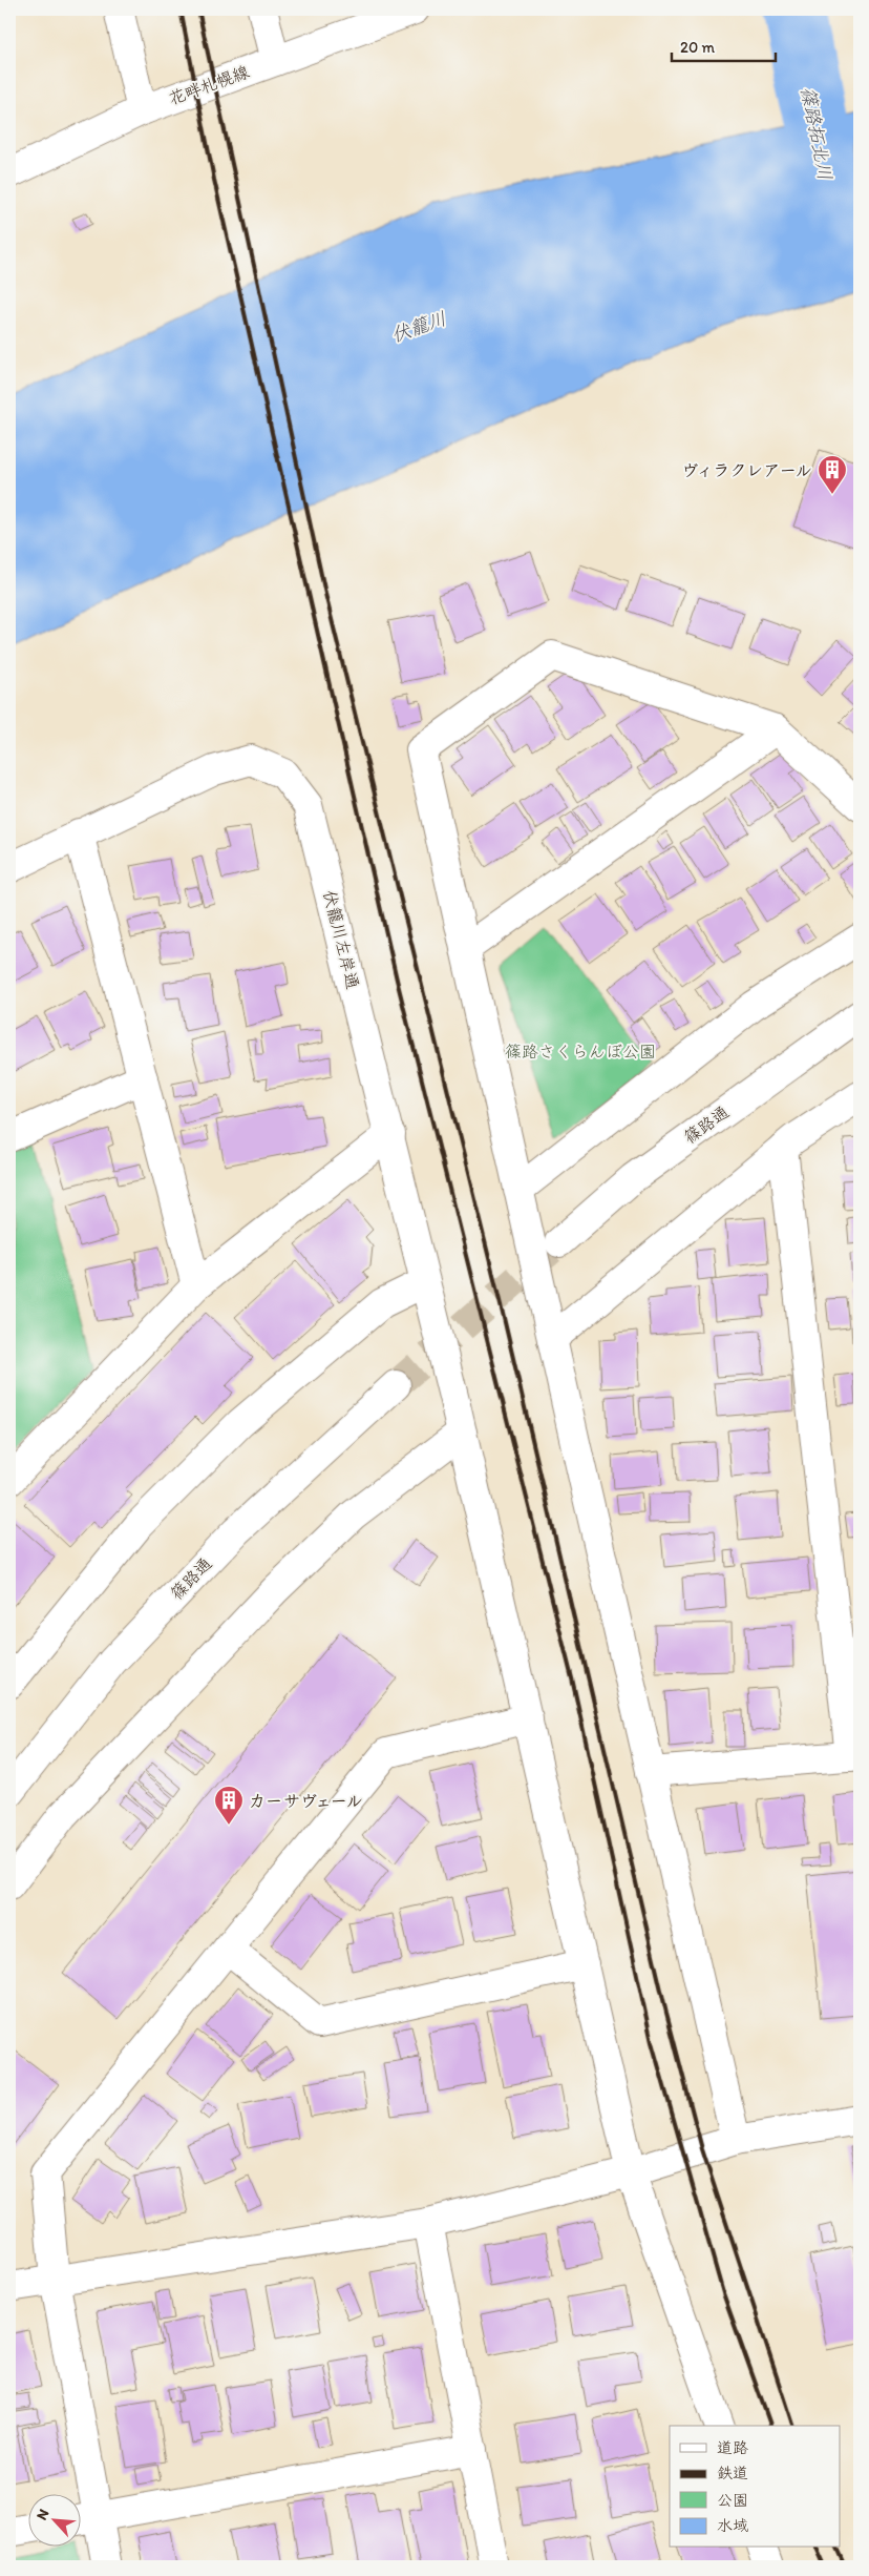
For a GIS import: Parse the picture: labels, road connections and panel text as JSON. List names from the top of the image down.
{
  "streets": {
    "street": ["花畔札幌線", "伏籠川左岸通", "篠路通"]
  },
  "water": ["篠路拓北川", "伏籠川"],
  "parks": ["篠路さくらんぼ公園"],
  "places": {
    "building": ["ヴィラクレアール", "カーサヴェール"]
  },
  "legend": [
    "道路",
    "鉄道",
    "公園",
    "水域"
  ],
  "scale_bar": "20 m",
  "north": "top left"
}
